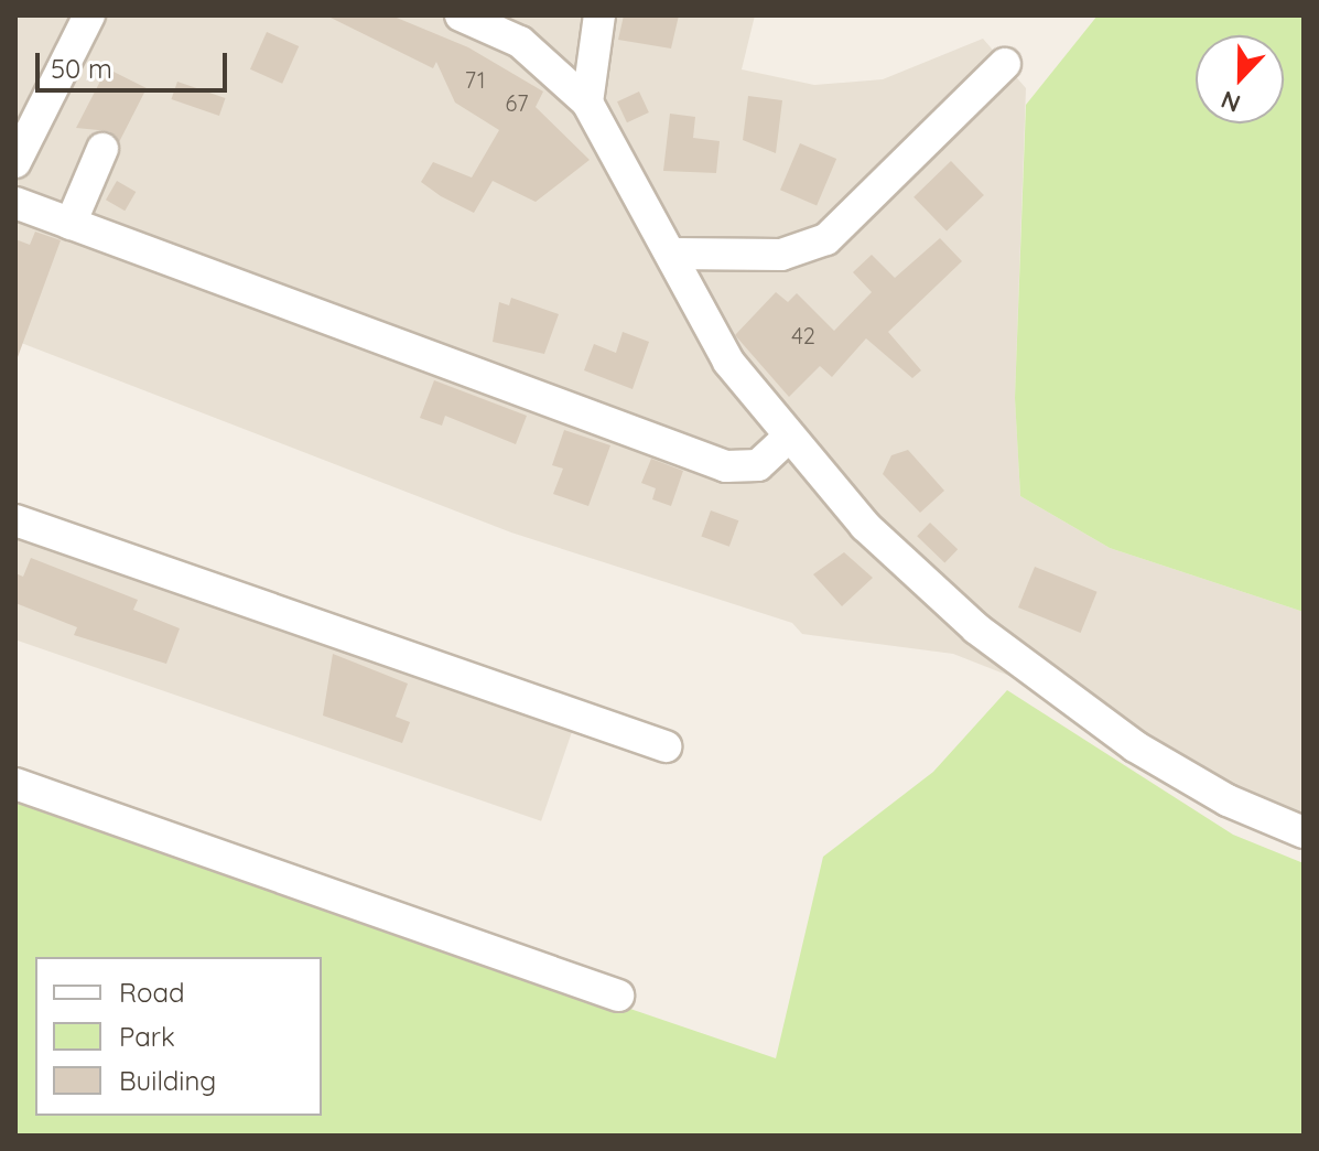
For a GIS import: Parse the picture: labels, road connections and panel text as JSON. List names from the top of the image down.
{
  "house_numbers": ["71", "67", "42"],
  "legend": ["Road", "Park", "Building"],
  "scale_bar": "50 m",
  "north": "bottom"
}
